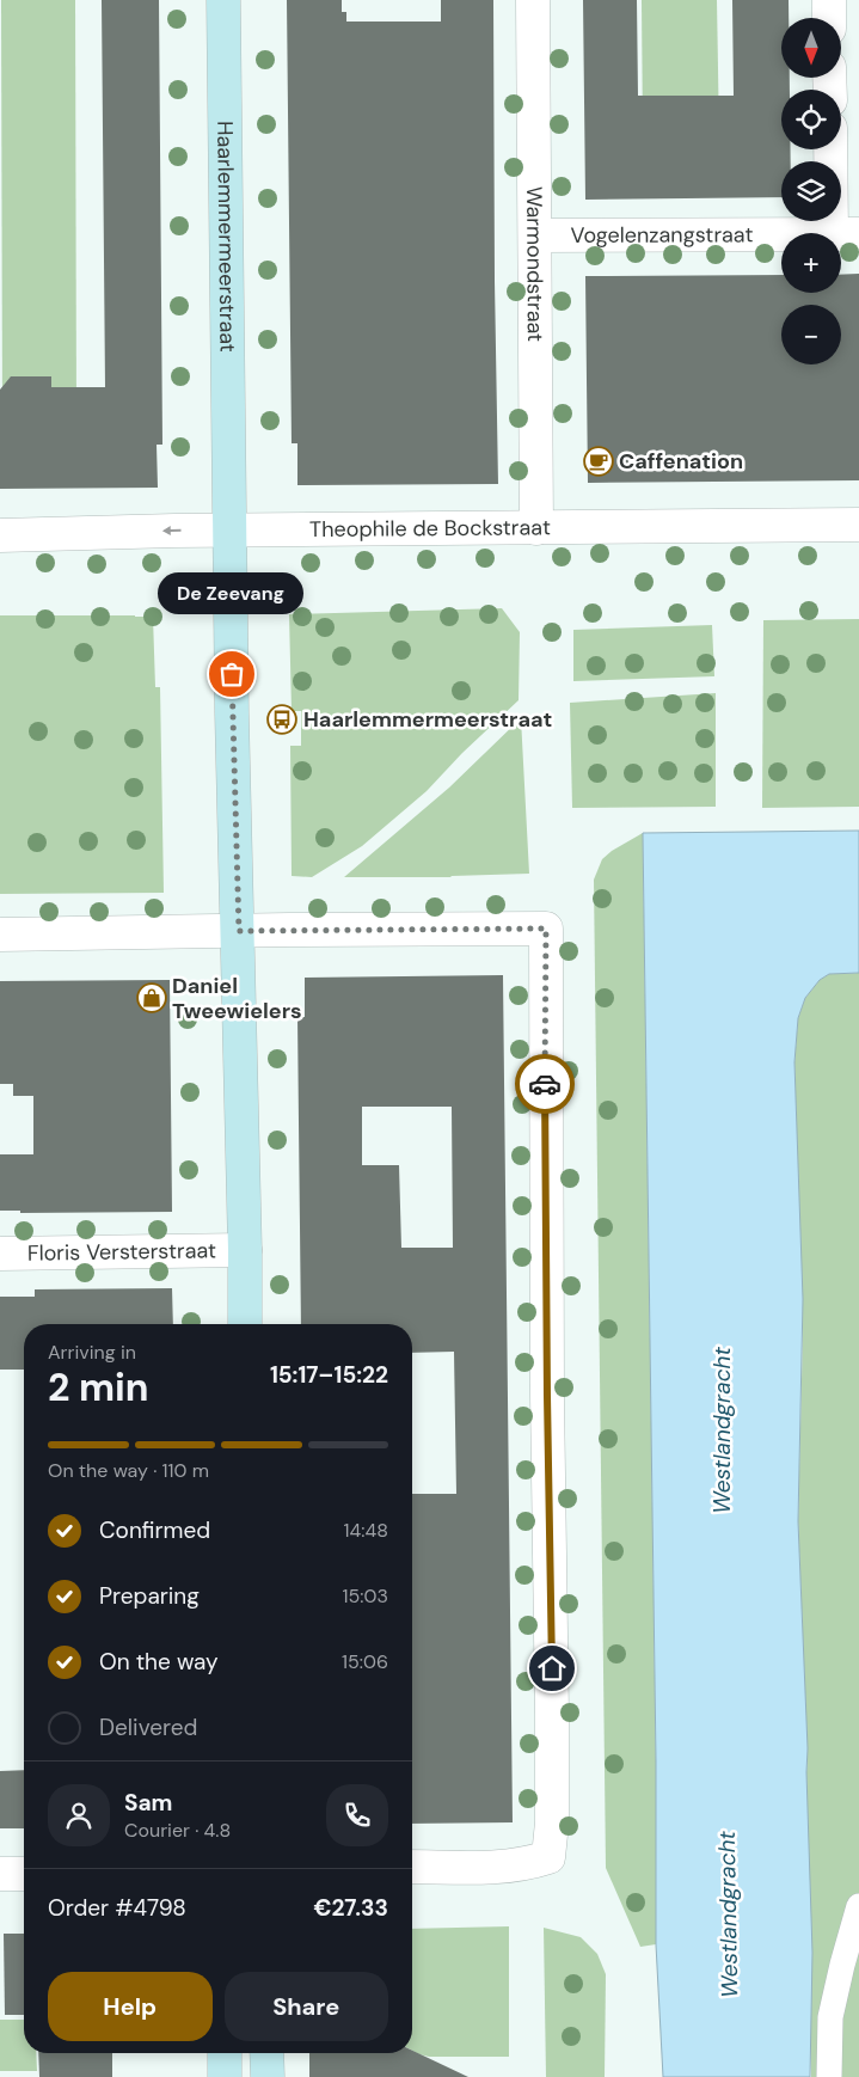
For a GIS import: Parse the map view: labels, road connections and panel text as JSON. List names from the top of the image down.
{
  "streets": {
    "main road": ["Haarlemmermeerstraat"],
    "street": [
      "Vogelenzangstraat",
      "Warmondstraat",
      "Theophile de Bockstraat",
      "Floris Versterstraat"
    ]
  },
  "crossings": [
    ["Haarlemmermeerstraat", "Theophile de Bockstraat"],
    ["Haarlemmermeerstraat", "Floris Versterstraat"],
    ["Vogelenzangstraat", "Warmondstraat"],
    ["Warmondstraat", "Theophile de Bockstraat"]
  ],
  "water": ["Westlandgracht"],
  "places": {
    "cafe": ["Caffenation"],
    "other": ["De Zeevang"],
    "bus stop": ["Haarlemmermeerstraat"],
    "shop": ["Daniel Tweewielers"]
  },
  "north": "bottom",
  "page": {
    "map_buttons": ["+", "−"],
    "bubble": "De Zeevang",
    "heading": ["2 min", "Arriving in", "15:17–15:22"],
    "panel": [
      "Sam",
      "Courier · 4.8",
      "Order #4798",
      "€27.33"
    ],
    "bar": "On the way · 110 m",
    "list": [
      ["Confirmed", "14:48"],
      ["Preparing", "15:03"],
      ["On the way", "15:06"],
      "Delivered"
    ],
    "buttons": ["Help", "Share"]
  }
}
